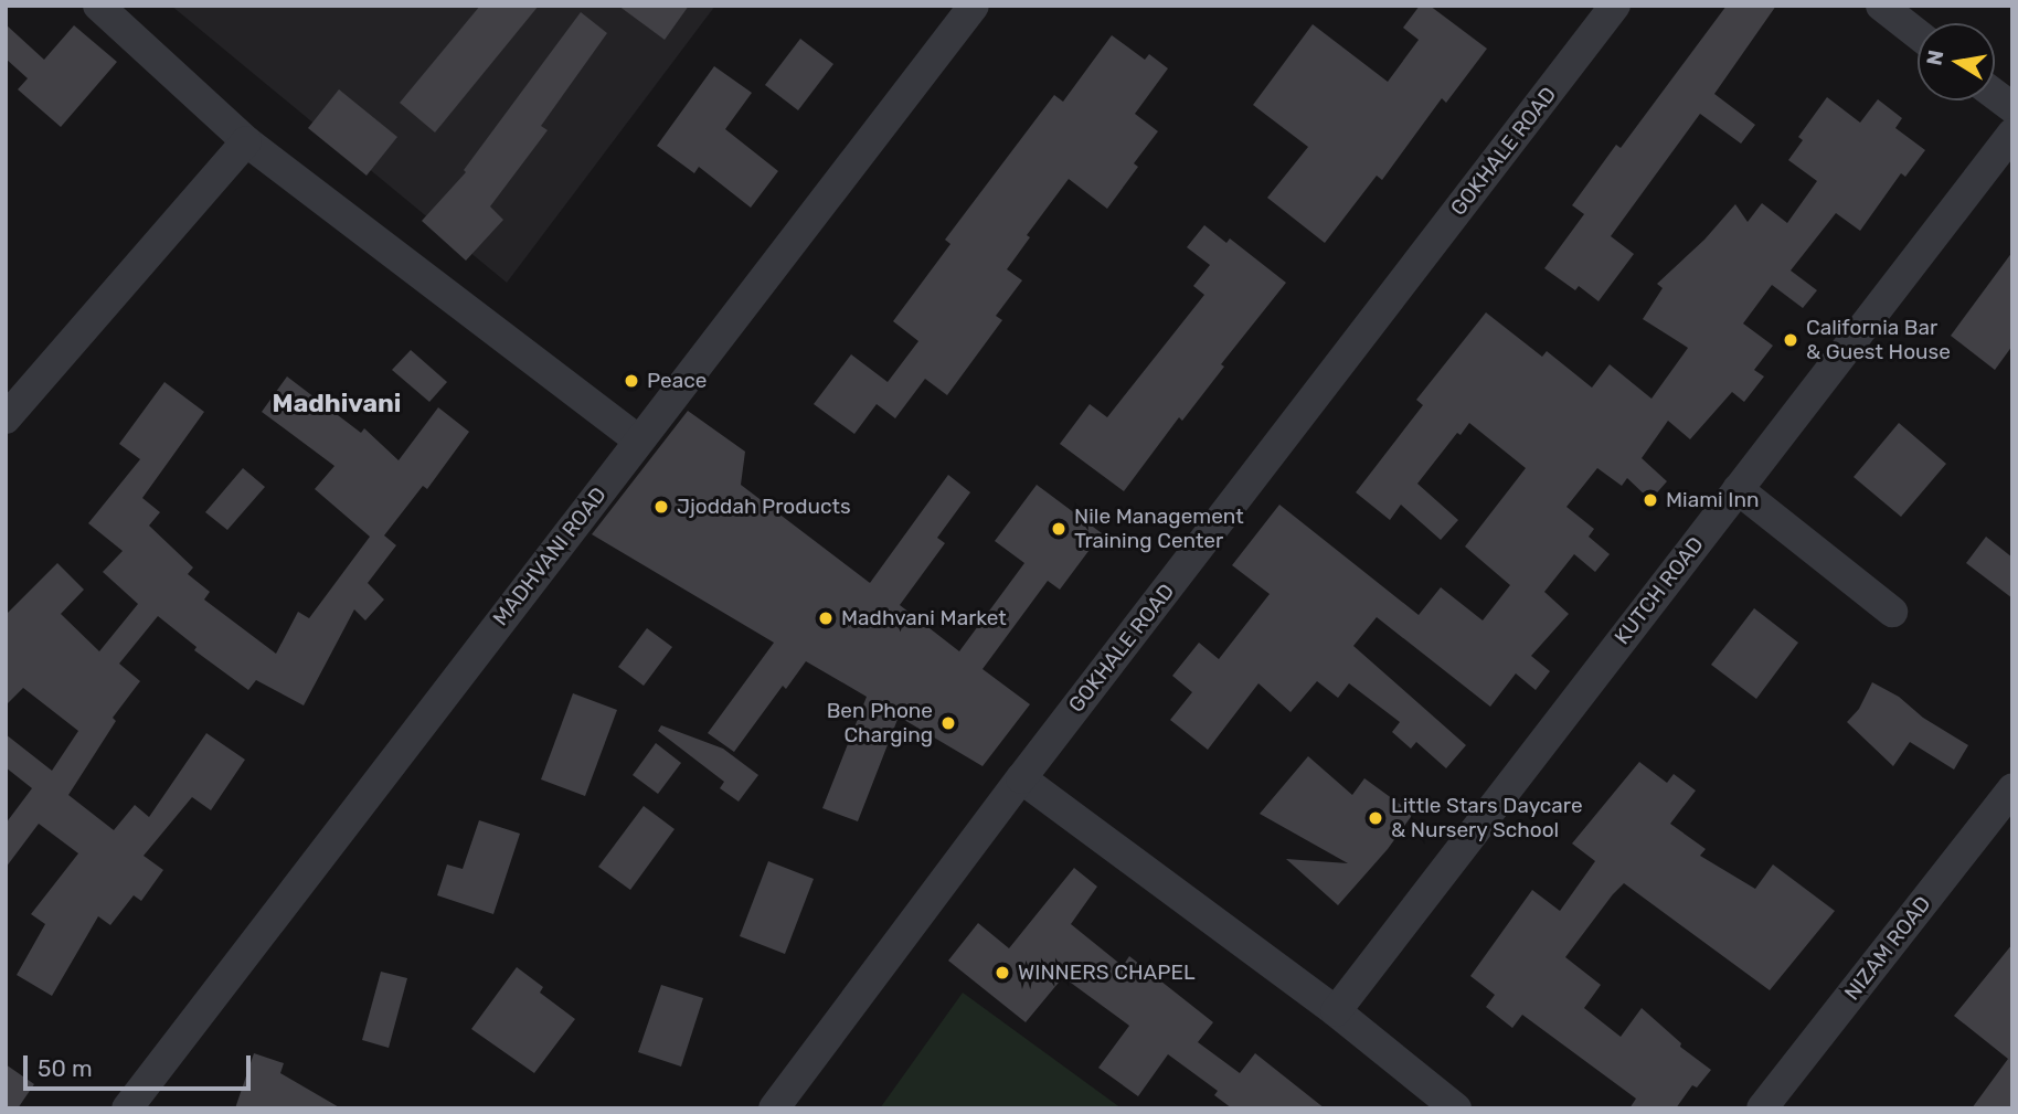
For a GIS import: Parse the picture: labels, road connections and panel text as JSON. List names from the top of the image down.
{
  "streets": {
    "street": [
      "GOKHALE ROAD",
      "MADHVANI ROAD",
      "KUTCH ROAD",
      "NIZAM ROAD"
    ]
  },
  "districts": ["Madhivani"],
  "places": [
    "California Bar & Guest House",
    "Peace",
    "Miami Inn",
    "Jjoddah Products",
    "Nile Management Training Center",
    "Madhvani Market",
    "Ben Phone Charging",
    "Little Stars Daycare & Nursery School",
    "WINNERS CHAPEL"
  ],
  "scale_bar": "50 m",
  "north": "left"
}
